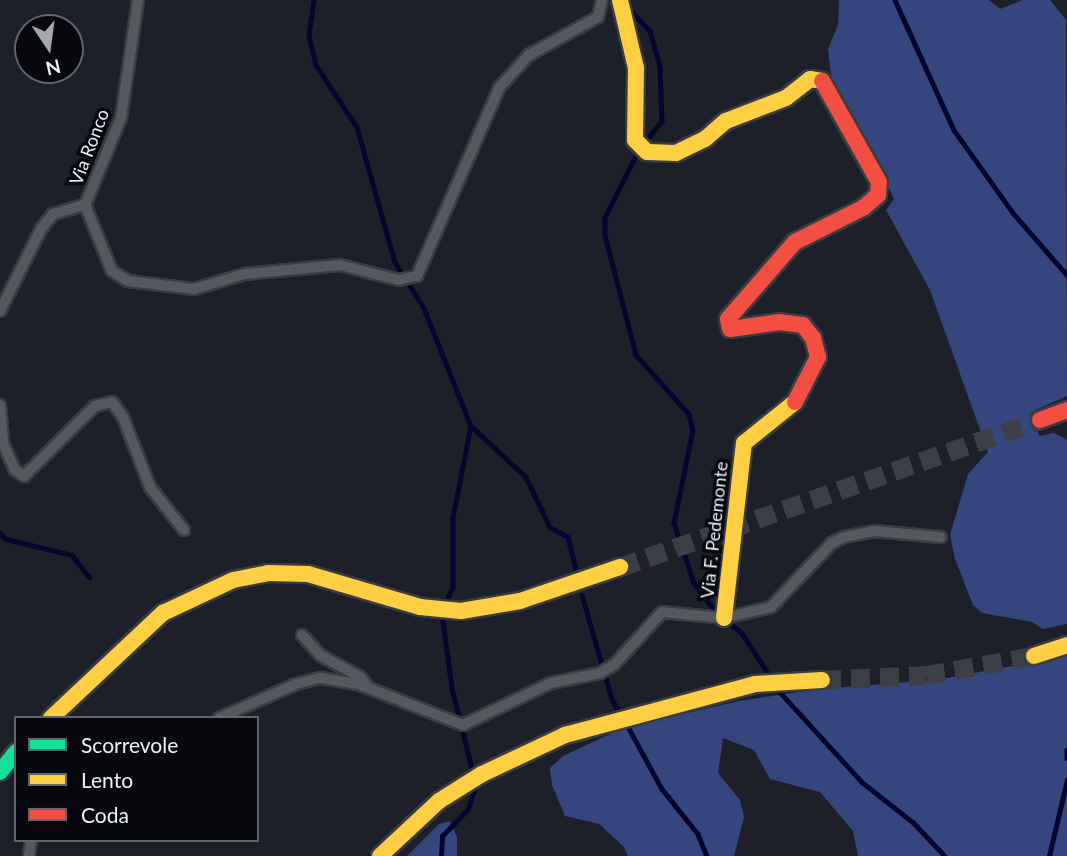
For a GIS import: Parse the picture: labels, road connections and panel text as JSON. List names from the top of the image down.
{
  "streets": {
    "main road": ["Via F. Pedemonte"],
    "street": ["Via Ronco"]
  },
  "legend": ["Scorrevole", "Lento", "Coda"],
  "north": "bottom"
}
